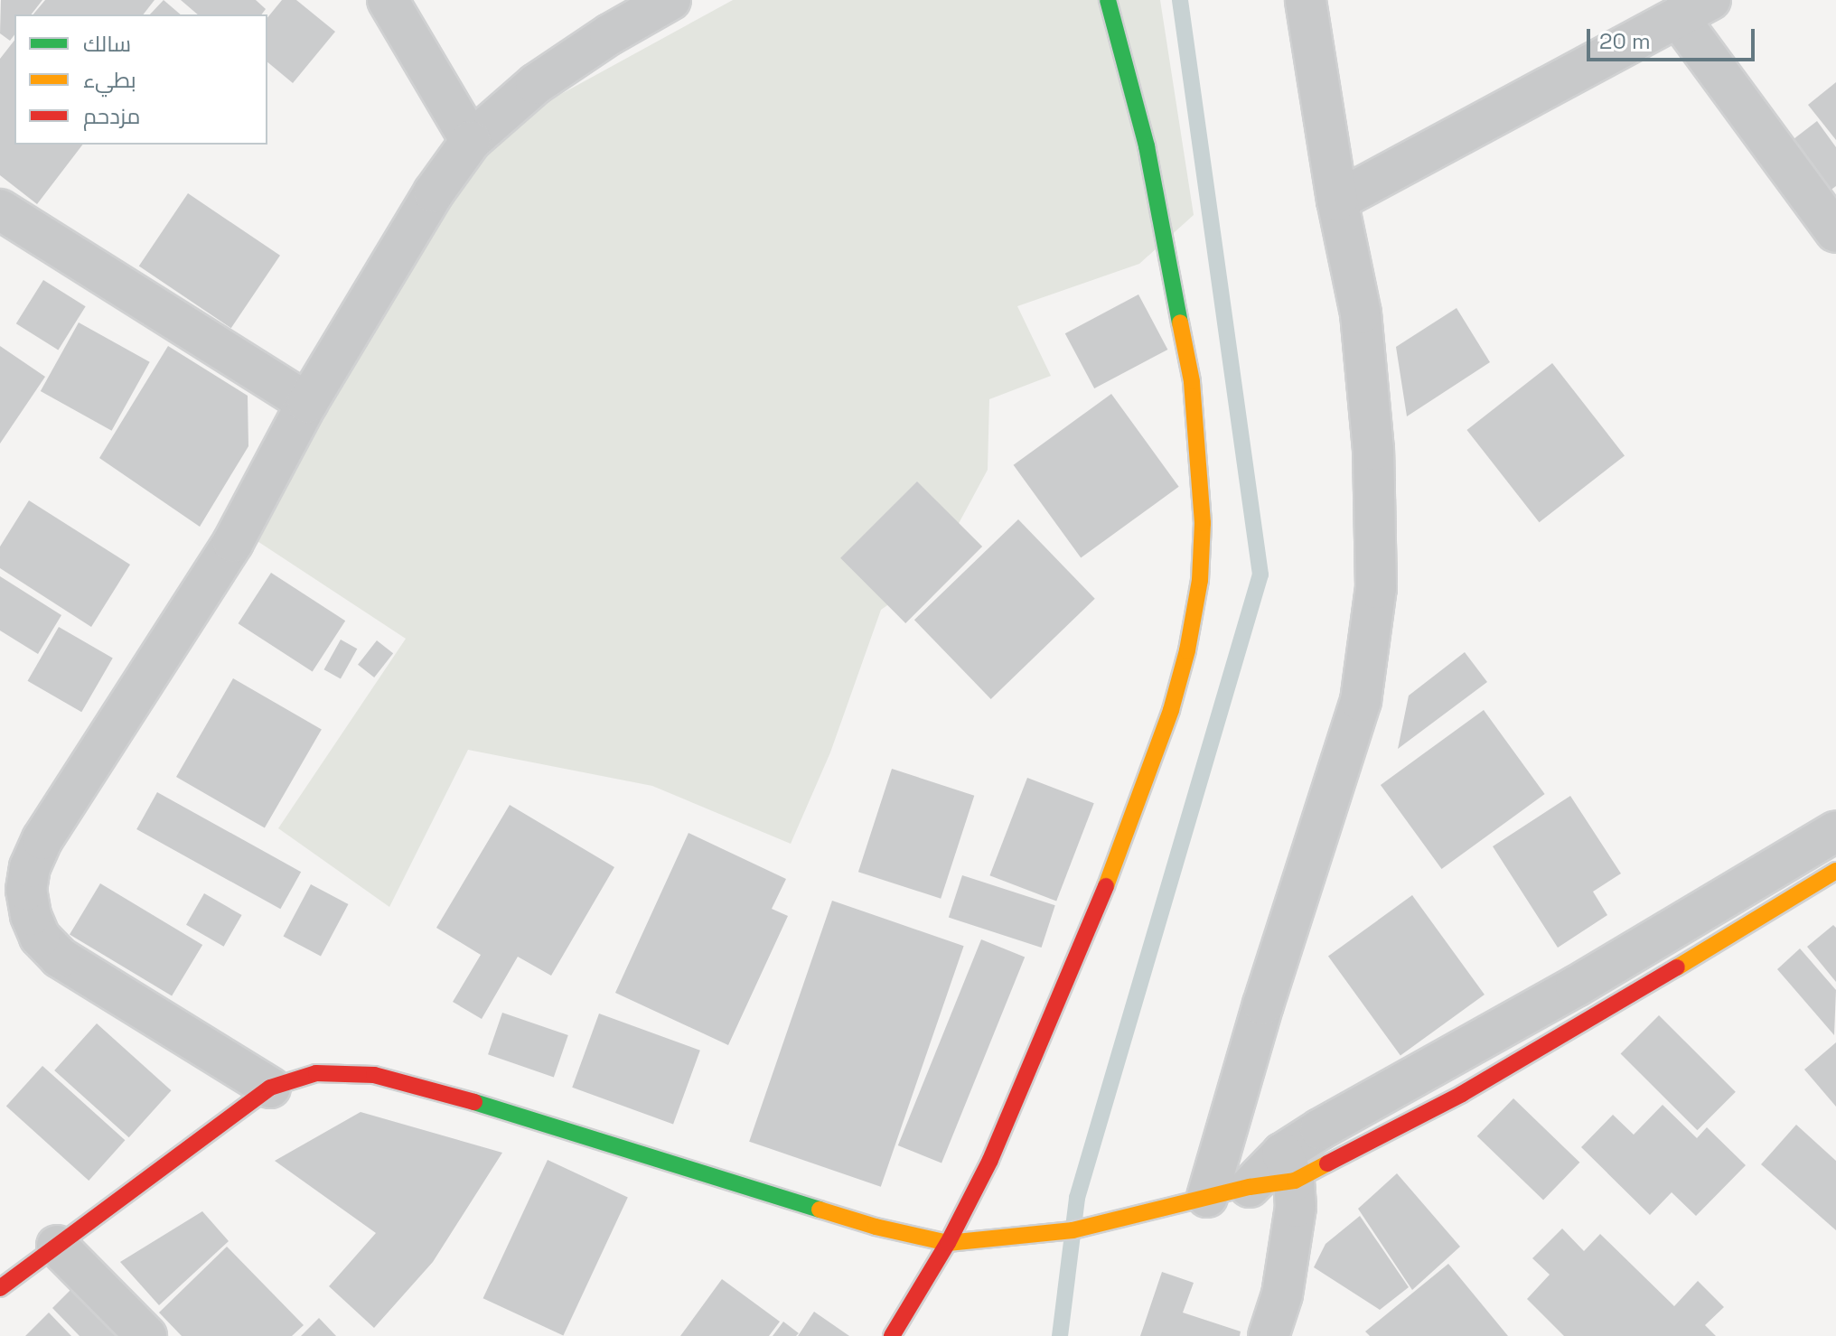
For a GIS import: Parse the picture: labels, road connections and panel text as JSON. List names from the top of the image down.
{
  "legend": ["سالك", "بطيء", "مزدحم"],
  "scale_bar": "20 m"
}
